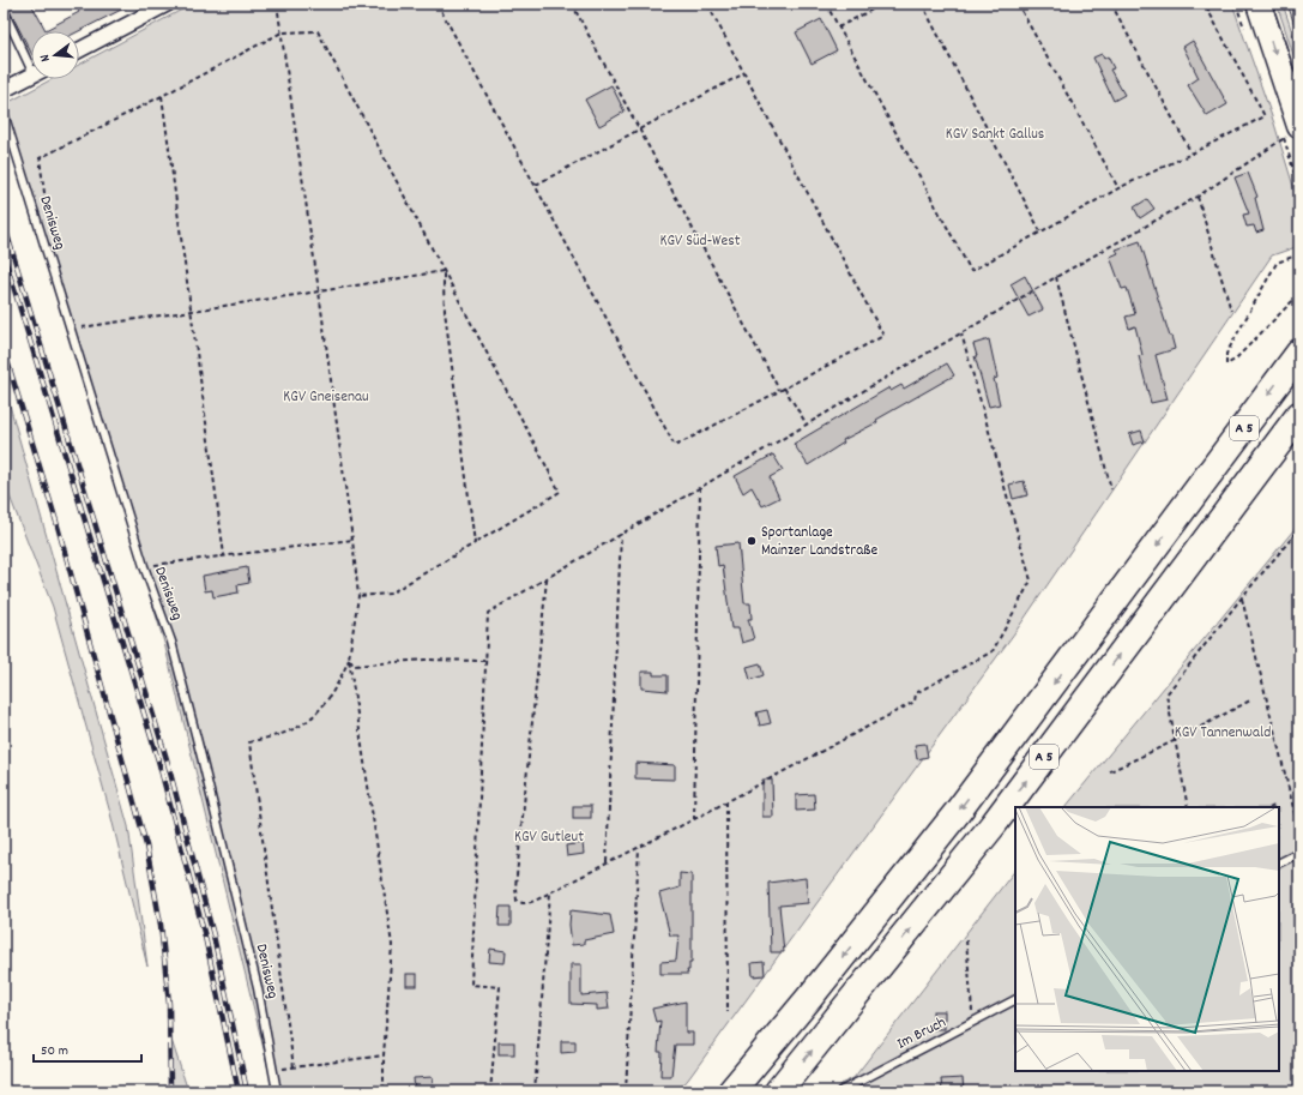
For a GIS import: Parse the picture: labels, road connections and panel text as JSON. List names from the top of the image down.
{
  "streets": {
    "highway": ["A 5"],
    "lane": ["Denisweg", "Im Bruch"]
  },
  "parks": [
    "KGV Sankt Gallus",
    "KGV Süd-West",
    "KGV Gneisenau",
    "KGV Tannenwald",
    "KGV Gutleut"
  ],
  "places": ["Sportanlage Mainzer Landstraße"],
  "scale_bar": "50 m",
  "north": "left"
}
